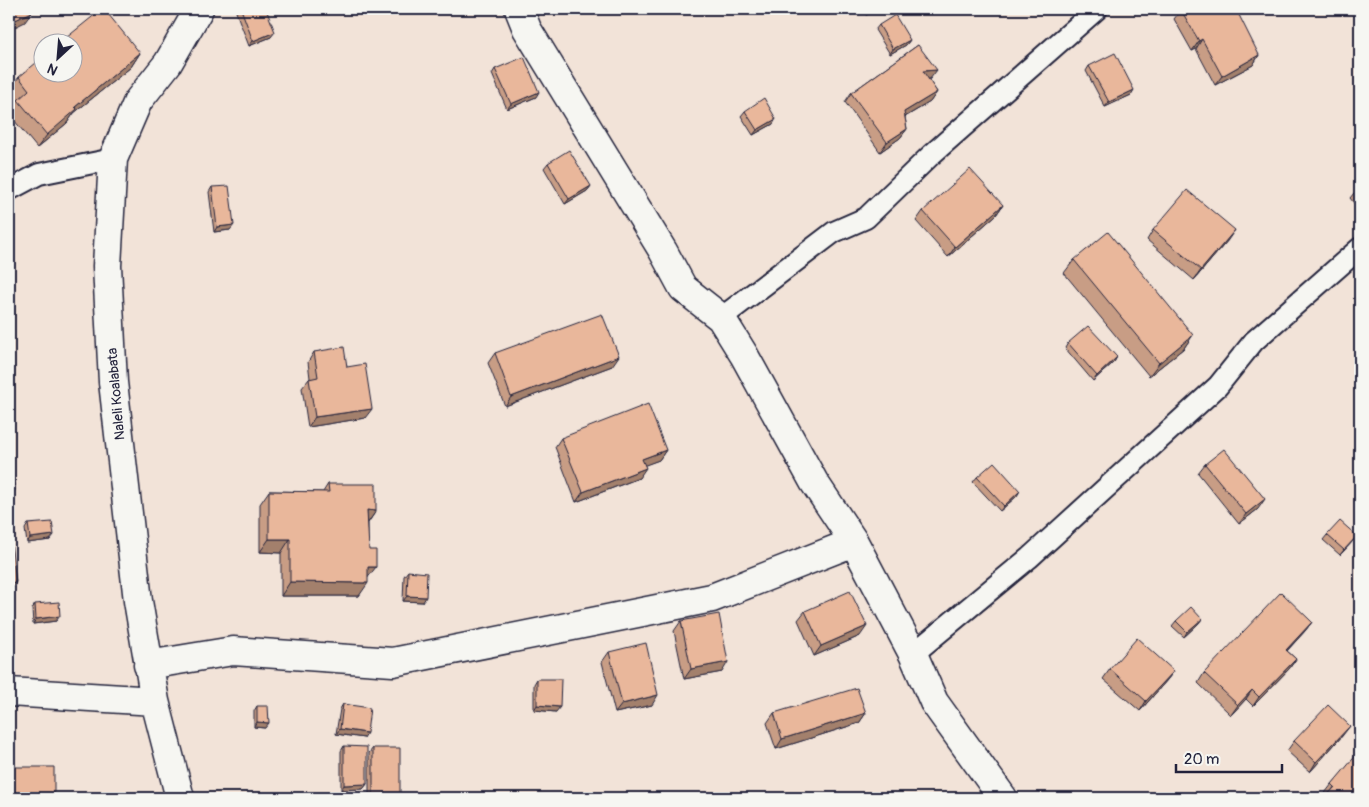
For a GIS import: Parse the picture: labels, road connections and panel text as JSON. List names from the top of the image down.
{
  "streets": {
    "street": ["Naleli Koalabata"]
  },
  "scale_bar": "20 m",
  "north": "bottom left"
}
